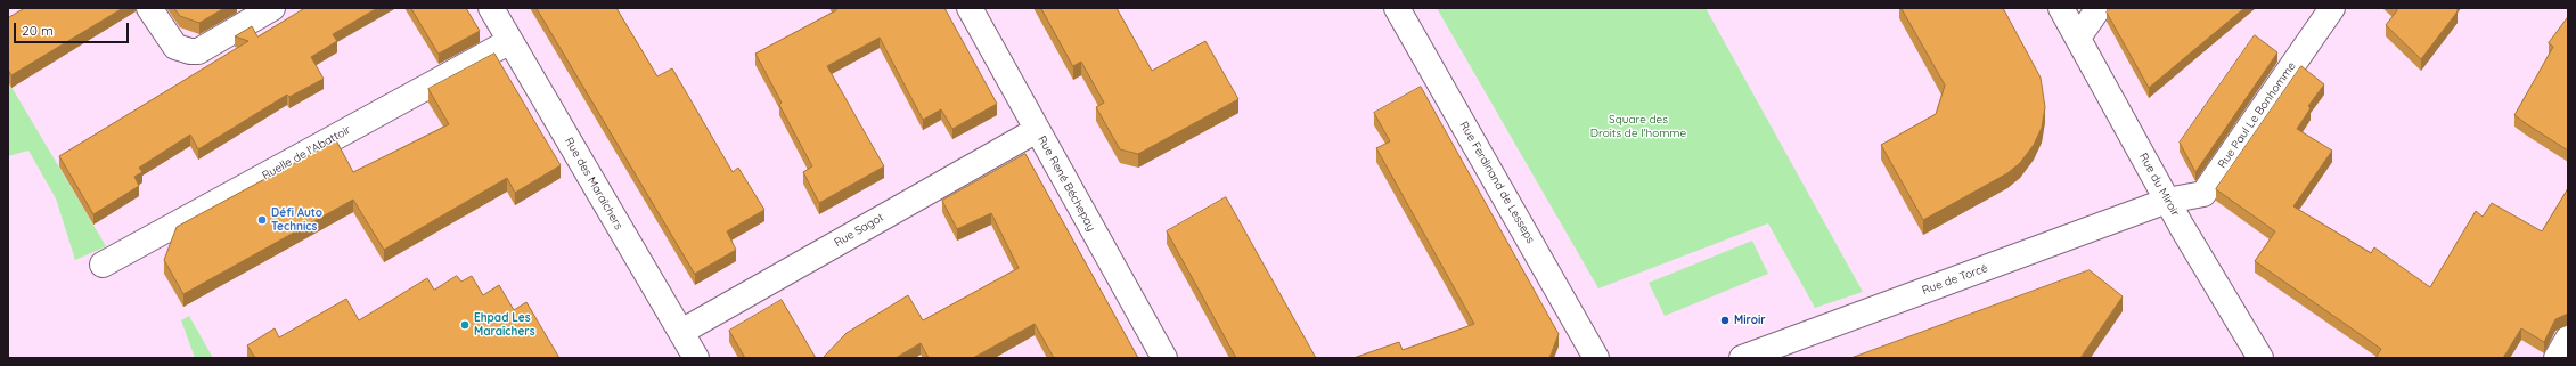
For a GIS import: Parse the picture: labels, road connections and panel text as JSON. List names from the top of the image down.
{
  "streets": {
    "street": [
      "Rue Paul Le Bonhomme",
      "Ruelle de l'Abattoir",
      "Rue Ferdinand de Lesseps",
      "Rue des Maraîchers",
      "Rue René Béchepay",
      "Rue du Miroir",
      "Rue Sagot",
      "Rue de Torcé"
    ]
  },
  "crossings": [
    ["Rue Paul Le Bonhomme", "Rue du Miroir"],
    ["Rue Paul Le Bonhomme", "Rue de Torcé"],
    ["Ruelle de l'Abattoir", "Rue des Maraîchers"],
    ["Rue des Maraîchers", "Rue Sagot"],
    ["Rue René Béchepay", "Rue Sagot"],
    ["Rue du Miroir", "Rue de Torcé"]
  ],
  "parks": ["Square des Droits de l'homme"],
  "places": ["Défi Auto Technics", "Miroir", "Ehpad Les Maraîchers"],
  "scale_bar": "20 m"
}
